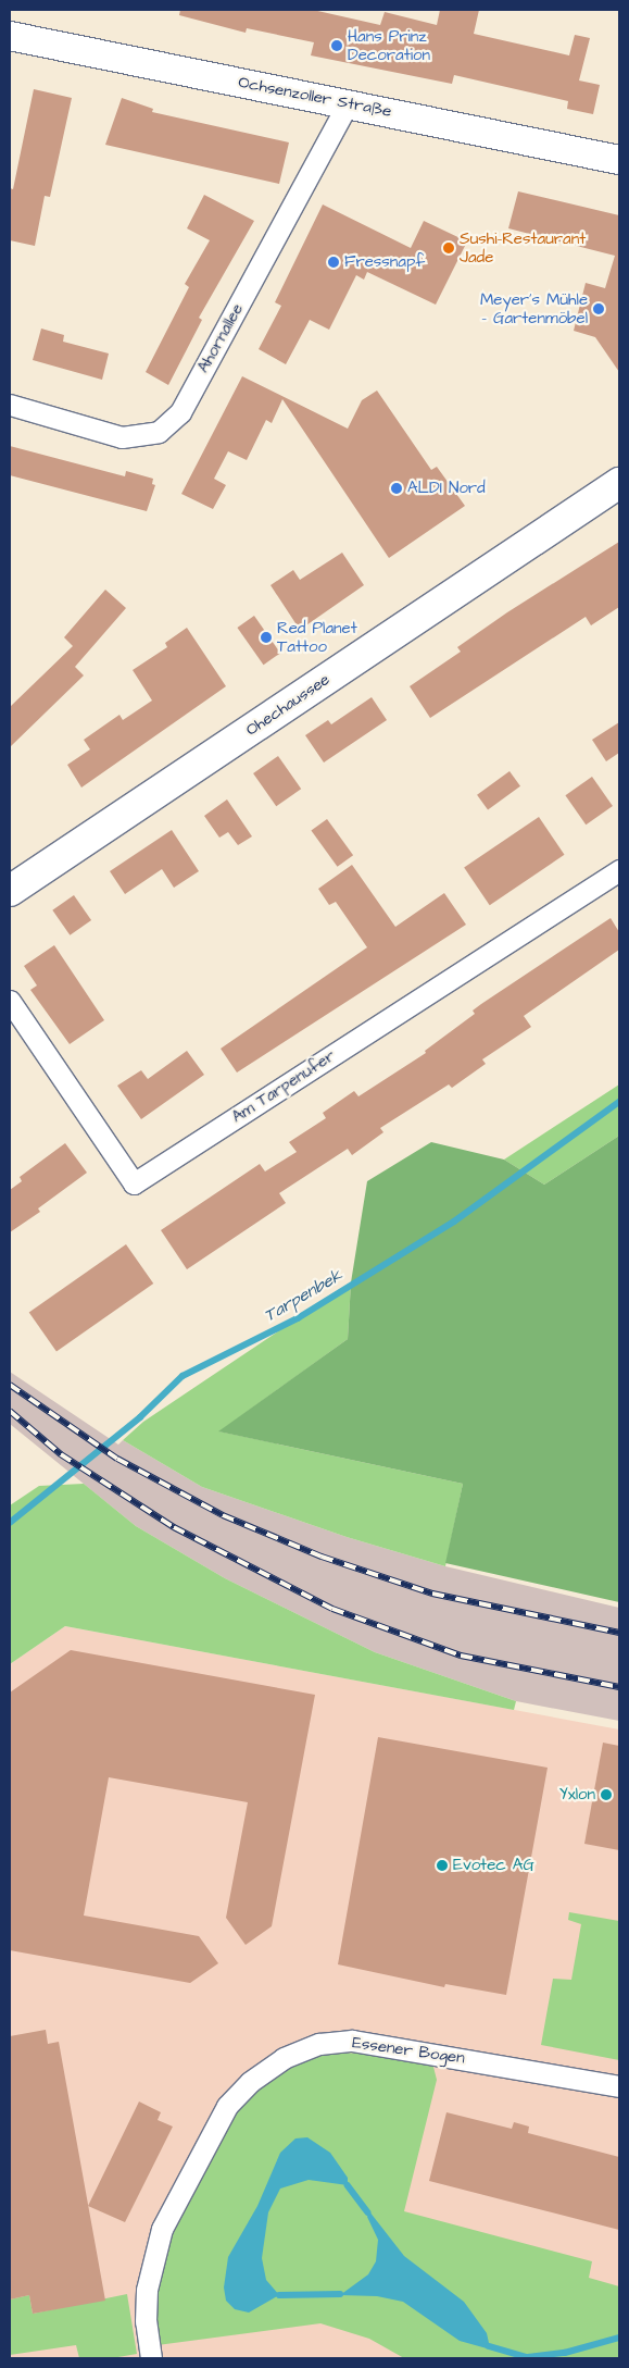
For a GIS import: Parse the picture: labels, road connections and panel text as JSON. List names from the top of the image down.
{
  "streets": {
    "main road": ["Ochsenzoller Straße", "Ohechaussee"],
    "street": ["Ahornallee", "Am Tarpenufer", "Essener Bogen"]
  },
  "crossings": [
    ["Ochsenzoller Straße", "Ahornallee"]
  ],
  "water": ["Tarpenbek"],
  "places": [
    "Hans Prinz Decoration",
    "Sushi-Restaurant Jade",
    "Fressnapf",
    "Meyer's Mühle - Gartenmöbel",
    "ALDI Nord",
    "Red Planet Tattoo",
    "Yxlon",
    "Evotec AG"
  ]
}
